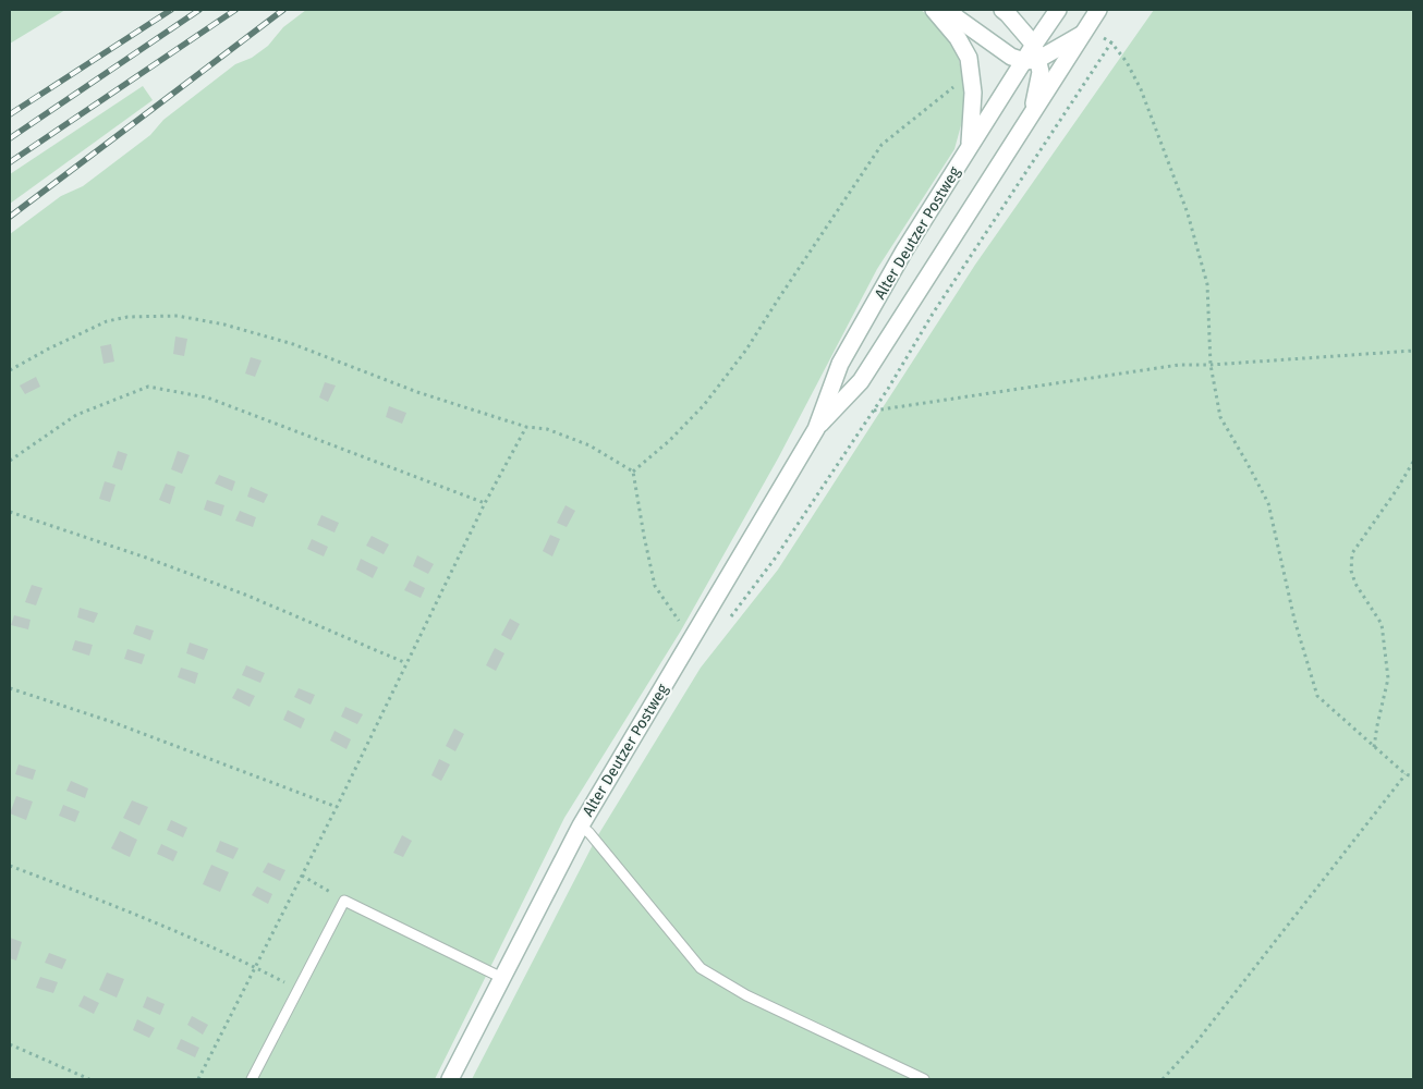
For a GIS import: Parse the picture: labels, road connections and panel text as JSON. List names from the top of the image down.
{
  "streets": {
    "street": ["Alter Deutzer Postweg"]
  }
}
